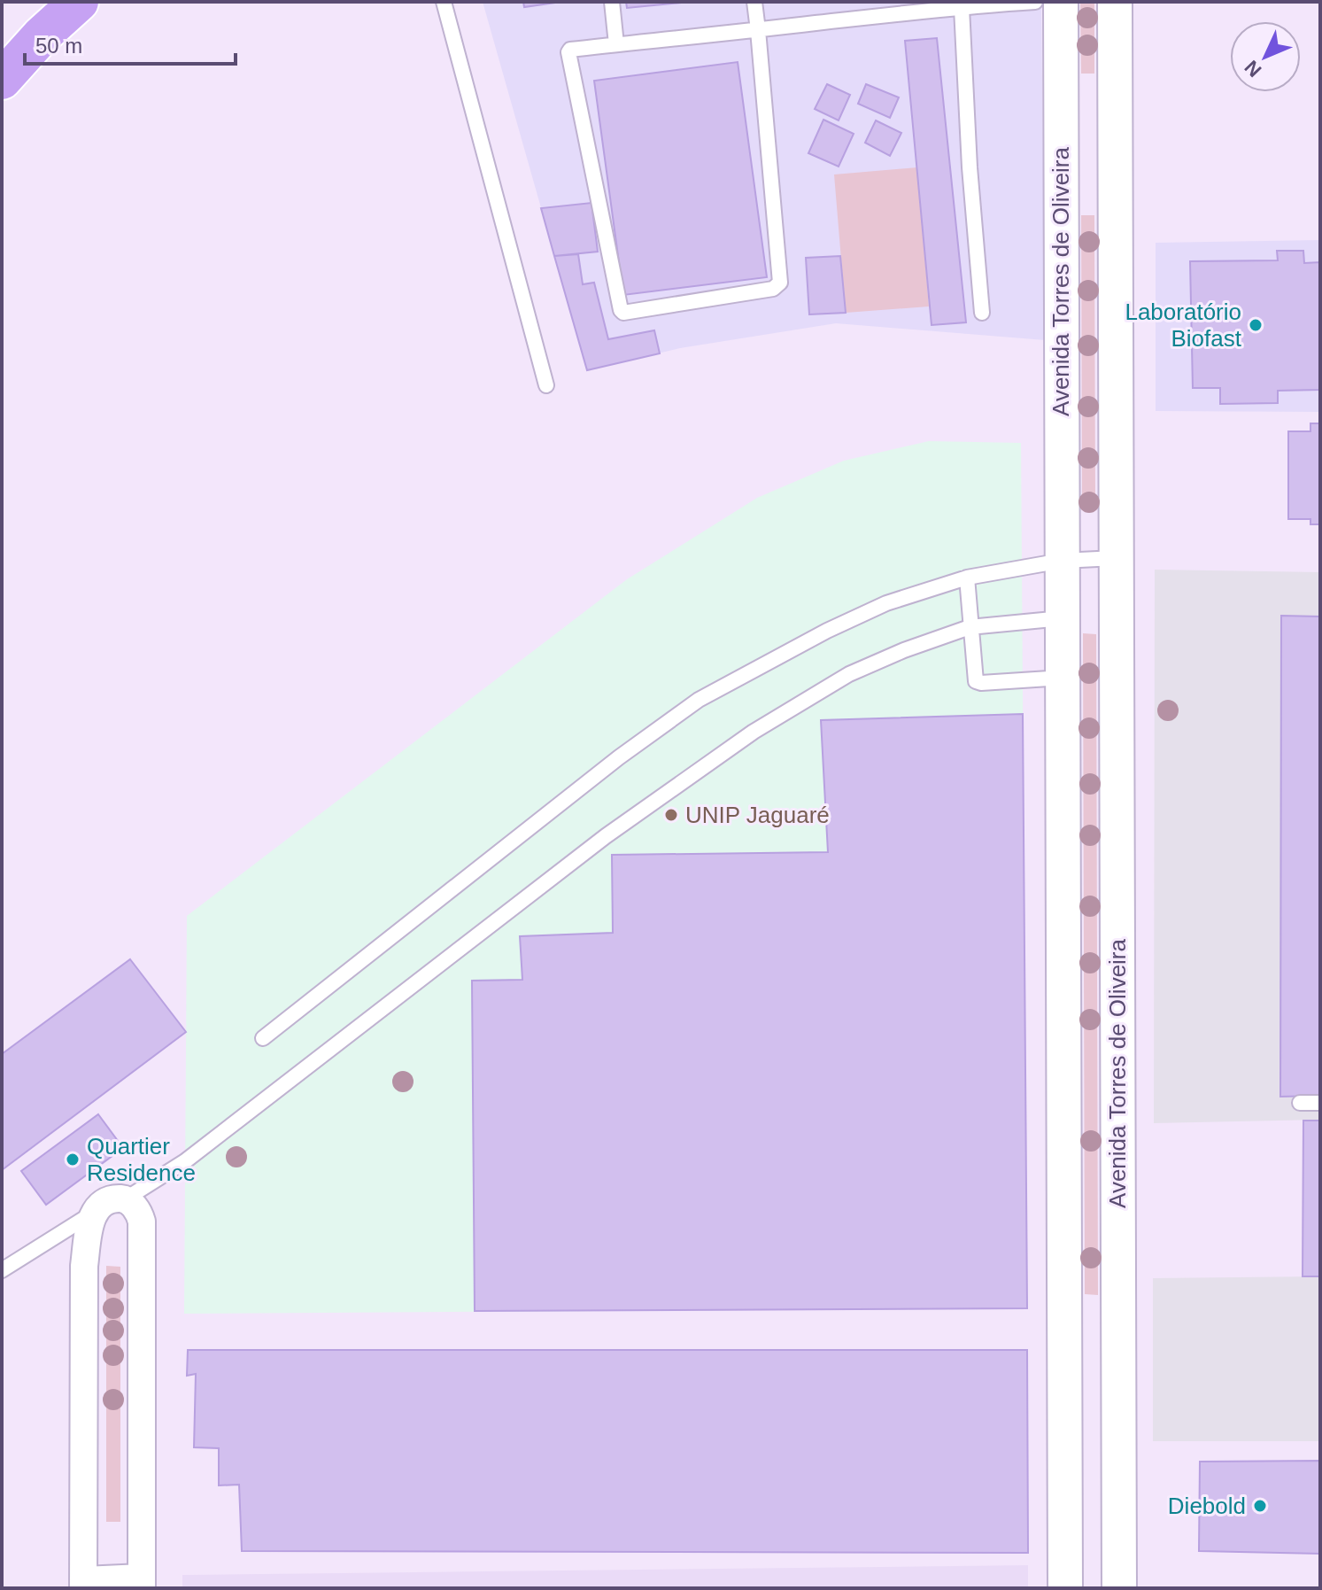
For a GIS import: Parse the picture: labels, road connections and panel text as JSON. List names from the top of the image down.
{
  "streets": {
    "street": ["Avenida Torres de Oliveira"]
  },
  "places": [
    "Laboratório Biofast",
    "UNIP Jaguaré",
    "Quartier Residence",
    "Diebold"
  ],
  "scale_bar": "50 m",
  "north": "bottom left"
}
